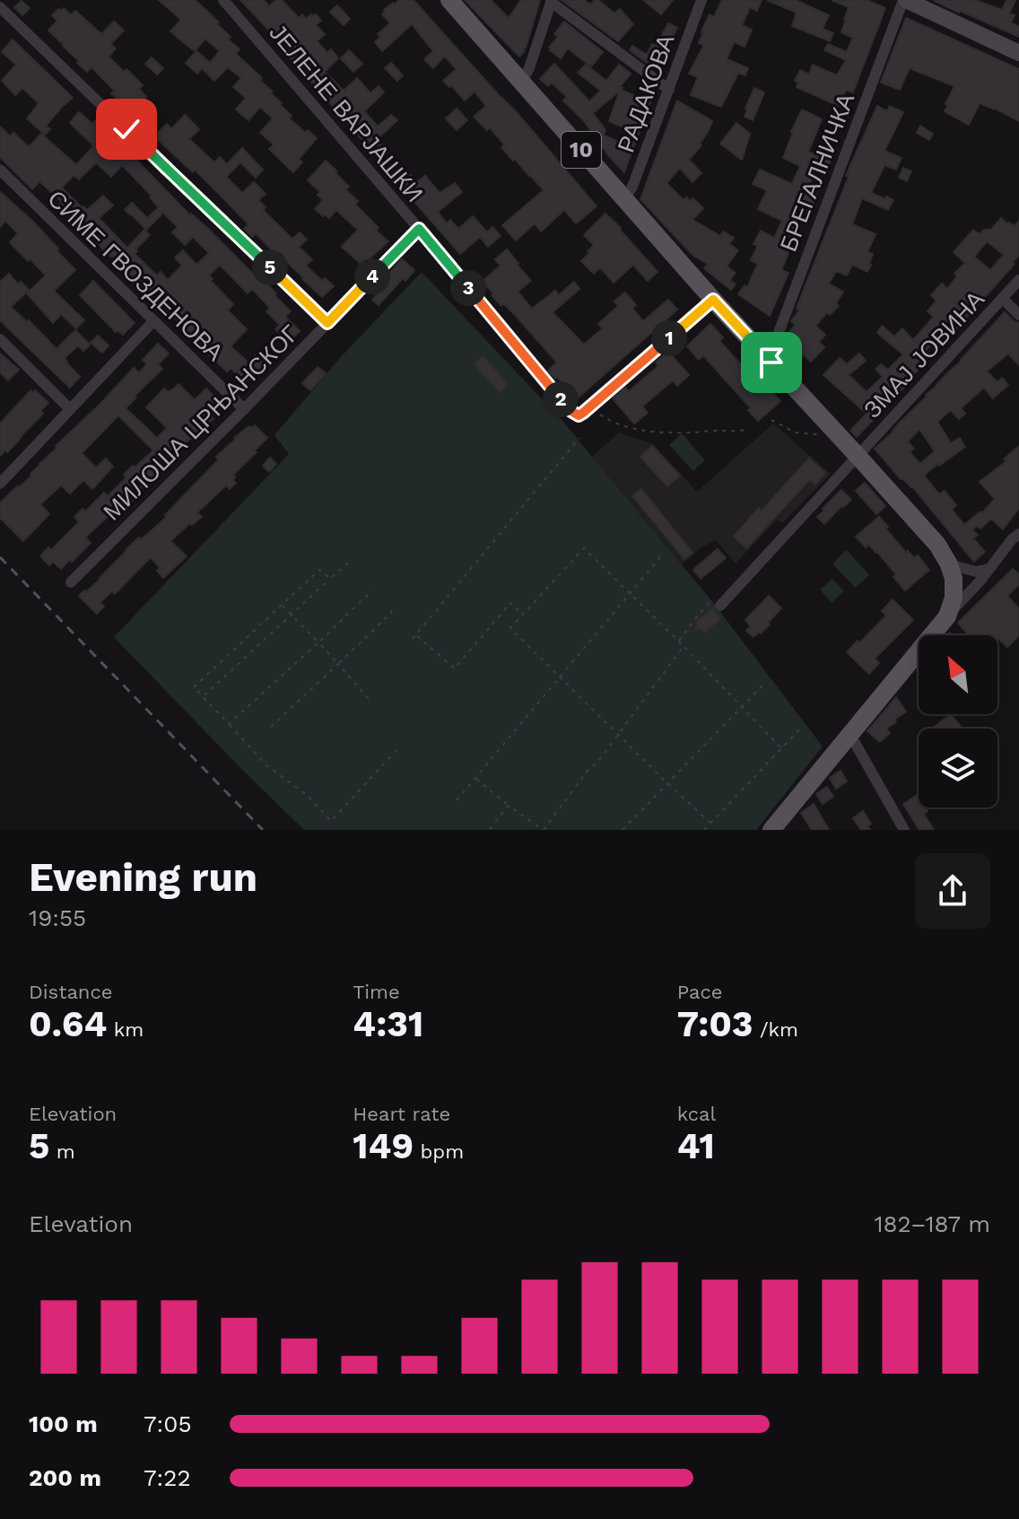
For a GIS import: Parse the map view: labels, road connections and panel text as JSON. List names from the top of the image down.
{
  "streets": {
    "main road": ["10"],
    "street": [
      "РАДАКОВА",
      "ЈЕЛЕНЕ ВАРЈАШКИ",
      "БРЕГАЛНИЧКА",
      "СИМЕ ГВОЗДЕНОВА",
      "ЗМАЈ ЈОВИНА",
      "МИЛОША ЦРЊАНСКОГ"
    ]
  },
  "crossings": [
    ["РАДАКОВА", "10"],
    ["ЈЕЛЕНЕ ВАРЈАШКИ", "МИЛОША ЦРЊАНСКОГ"],
    ["10", "БРЕГАЛНИЧКА"],
    ["10", "ЗМАЈ ЈОВИНА"],
    ["СИМЕ ГВОЗДЕНОВА", "МИЛОША ЦРЊАНСКОГ"]
  ],
  "north": "top left",
  "page": {
    "pins": [
      "5",
      "4",
      "3",
      "1",
      "2"
    ],
    "heading": ["Evening run", "19:55"],
    "stats": [
      ["Distance", "0.64 km"],
      ["Time", "4:31"],
      ["Pace", "7:03 /km"],
      ["Elevation", "5 m"],
      ["Heart rate", "149 bpm"],
      ["kcal", "41"]
    ],
    "chart": ["Elevation", "182–187 m"],
    "list": [
      {
        "name": "100 m",
        "note": "7:05"
      },
      {
        "name": "200 m",
        "note": "7:22"
      }
    ]
  }
}
